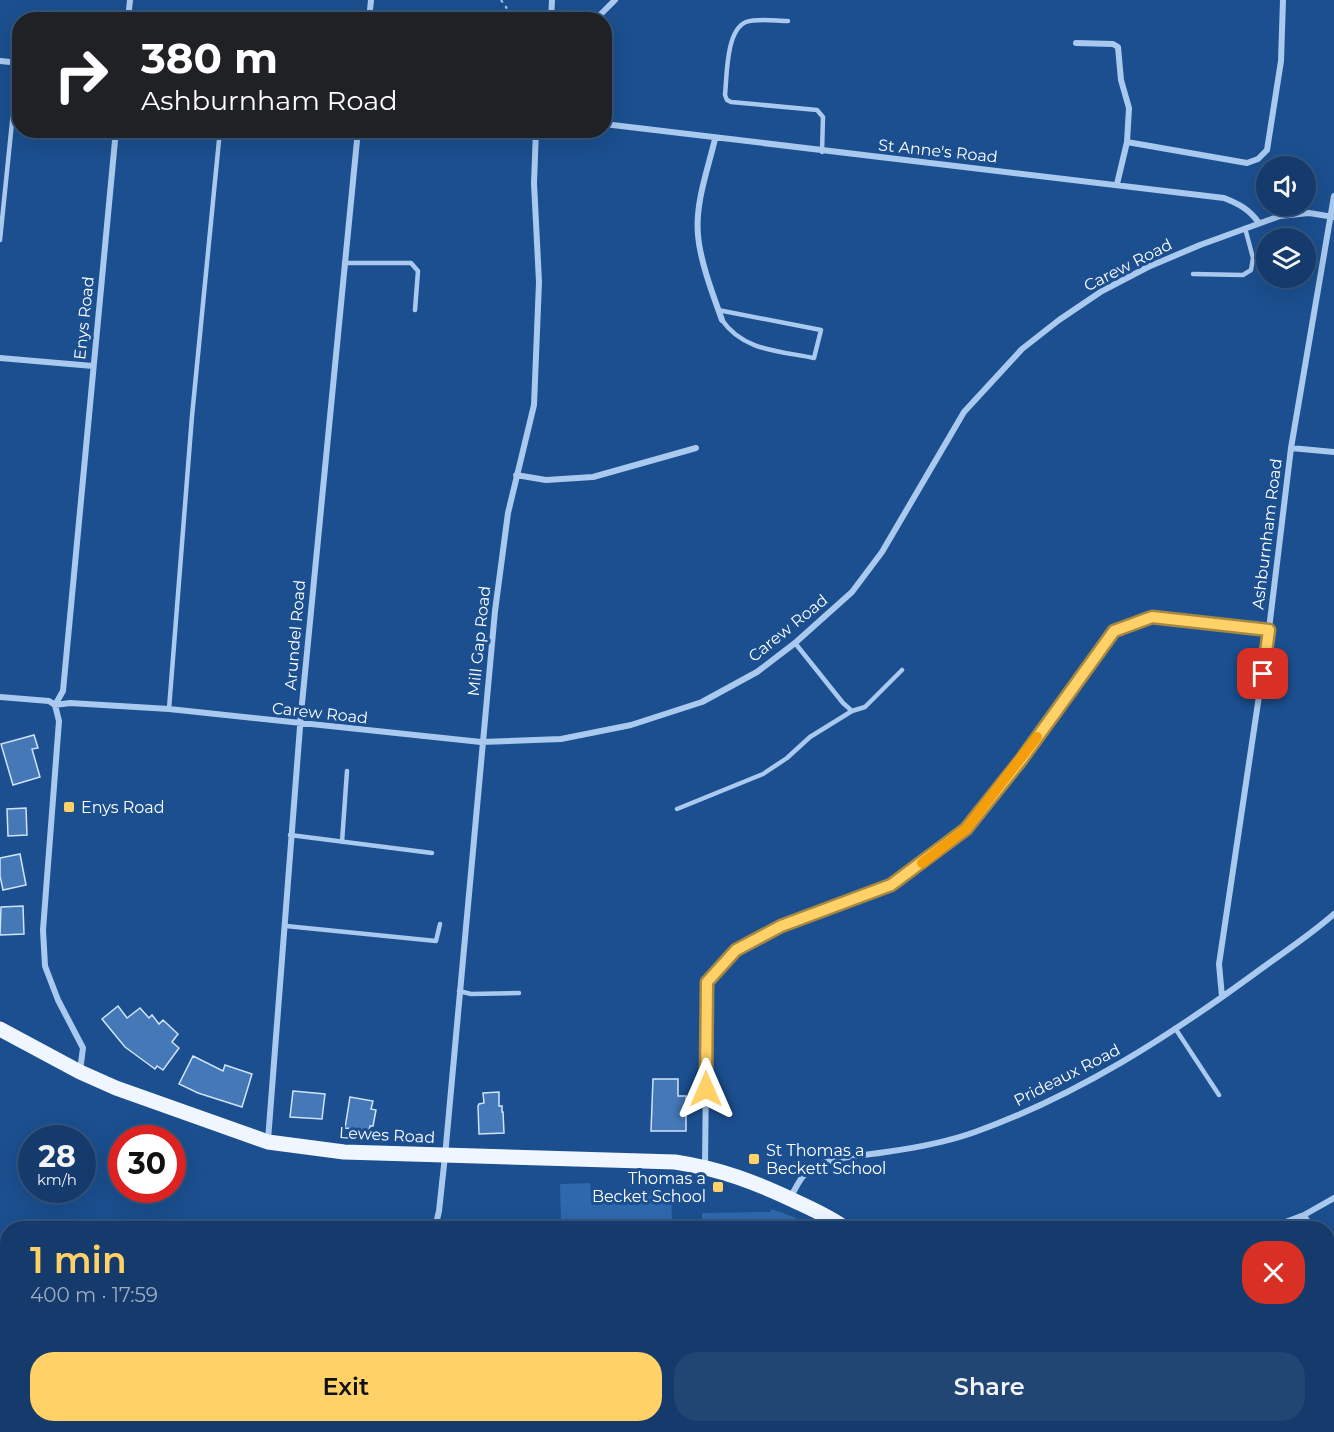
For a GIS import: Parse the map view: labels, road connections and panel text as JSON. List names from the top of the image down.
{
  "streets": {
    "main road": ["Lewes Road"],
    "street": [
      "St Anne's Road",
      "Carew Road",
      "Enys Road",
      "Ashburnham Road",
      "Arundel Road",
      "Mill Gap Road",
      "Prideaux Road"
    ]
  },
  "crossings": [
    ["St Anne's Road", "Carew Road"],
    ["Carew Road", "Enys Road"],
    ["Carew Road", "Ashburnham Road"],
    ["Carew Road", "Arundel Road"],
    ["Carew Road", "Mill Gap Road"],
    ["Enys Road", "Lewes Road"],
    ["Ashburnham Road", "Prideaux Road"],
    ["Arundel Road", "Lewes Road"],
    ["Mill Gap Road", "Lewes Road"],
    ["Prideaux Road", "Lewes Road"]
  ],
  "places": {
    "transit": ["Enys Road", "St Thomas a Beckett School", "Thomas a Becket School"]
  },
  "page": {
    "turn": ["380 m", "Ashburnham Road"],
    "speed": "28 km/h",
    "limit": "30",
    "heading": ["1 min", "400 m · 17:59"],
    "buttons": ["Exit", "Share"]
  }
}
